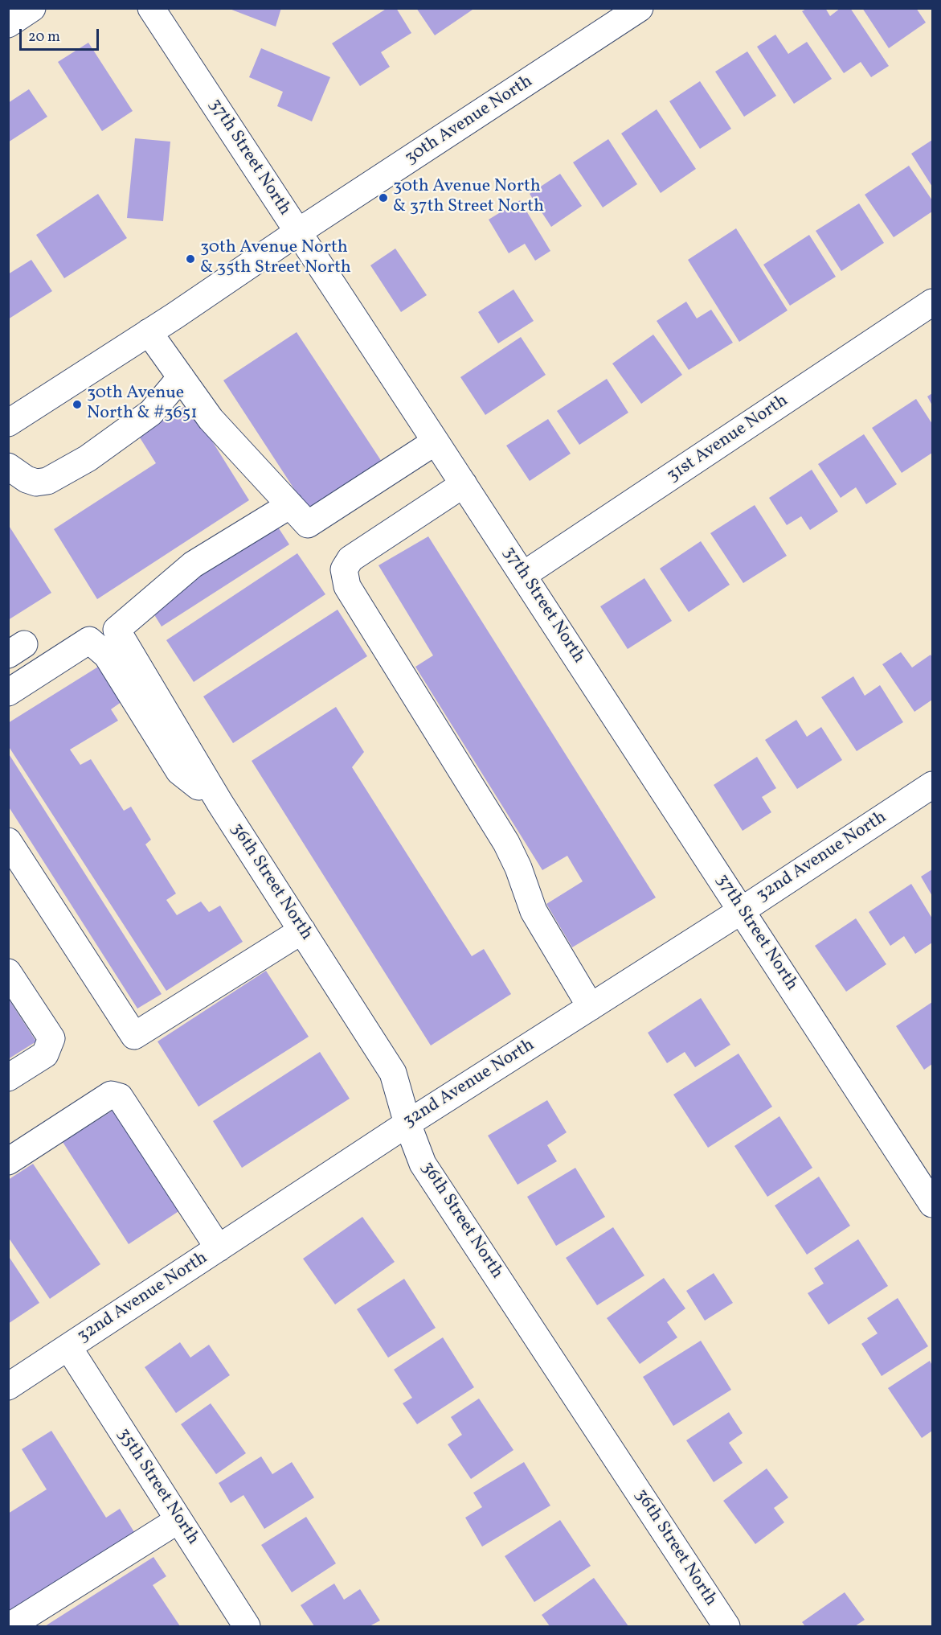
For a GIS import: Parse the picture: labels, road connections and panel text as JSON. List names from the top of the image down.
{
  "streets": {
    "street": [
      "30th Avenue North",
      "37th Street North",
      "31st Avenue North",
      "32nd Avenue North",
      "36th Street North",
      "35th Street North"
    ]
  },
  "crossings": [
    ["30th Avenue North", "37th Street North"],
    ["37th Street North", "31st Avenue North"],
    ["37th Street North", "32nd Avenue North"],
    ["32nd Avenue North", "36th Street North"],
    ["32nd Avenue North", "35th Street North"]
  ],
  "places": ["30th Avenue North & 37th Street North", "30th Avenue North & 35th Street North", "30th Avenue North & #3651"],
  "scale_bar": "20 m"
}
